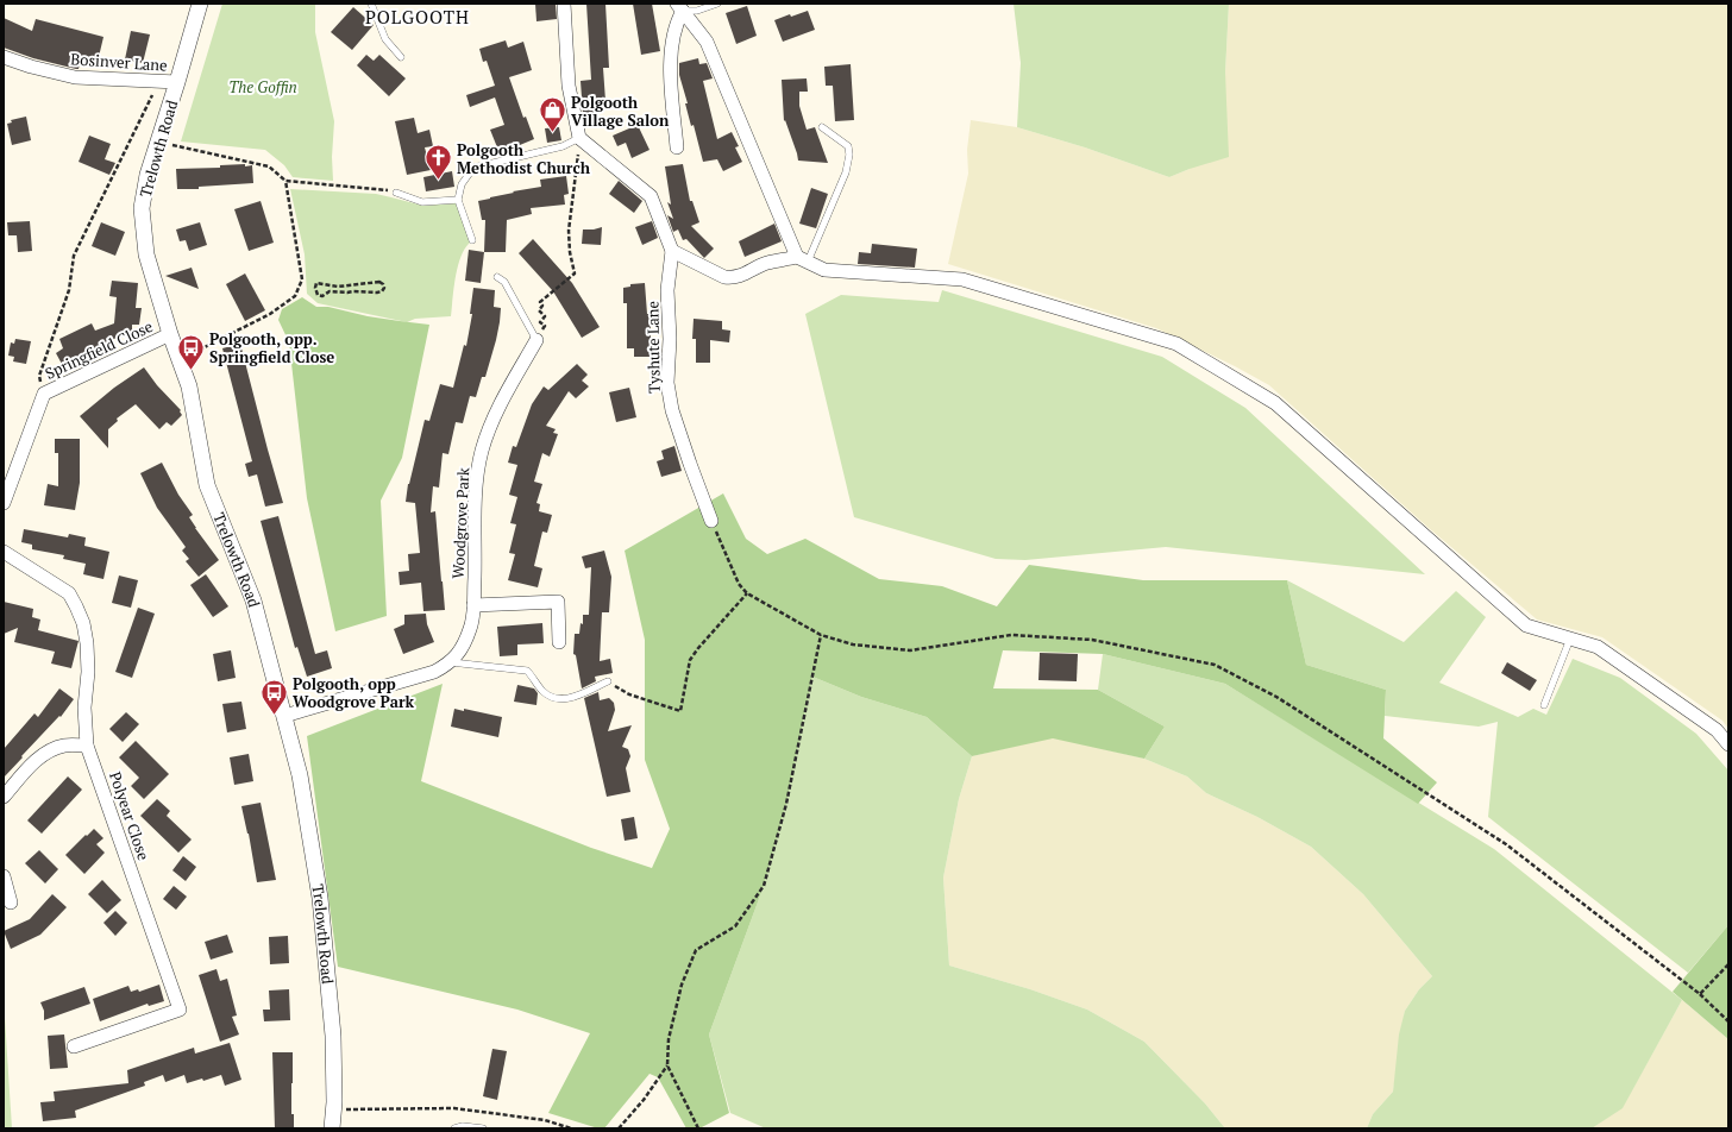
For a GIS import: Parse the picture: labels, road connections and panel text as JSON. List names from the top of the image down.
{
  "streets": {
    "street": [
      "Bosinver Lane",
      "Trelowth Road",
      "Tyshute Lane",
      "Springfield Close",
      "Woodgrove Park",
      "Polyear Close"
    ]
  },
  "crossings": [
    ["Bosinver Lane", "Trelowth Road"],
    ["Trelowth Road", "Springfield Close"],
    ["Trelowth Road", "Woodgrove Park"]
  ],
  "districts": ["POLGOOTH"],
  "parks": ["The Goffin"],
  "places": {
    "shop": ["Polgooth Village Salon"],
    "church": ["Polgooth Methodist Church"],
    "bus stop": ["Polgooth, opp. Springfield Close", "Polgooth, opp Woodgrove Park"]
  }
}
